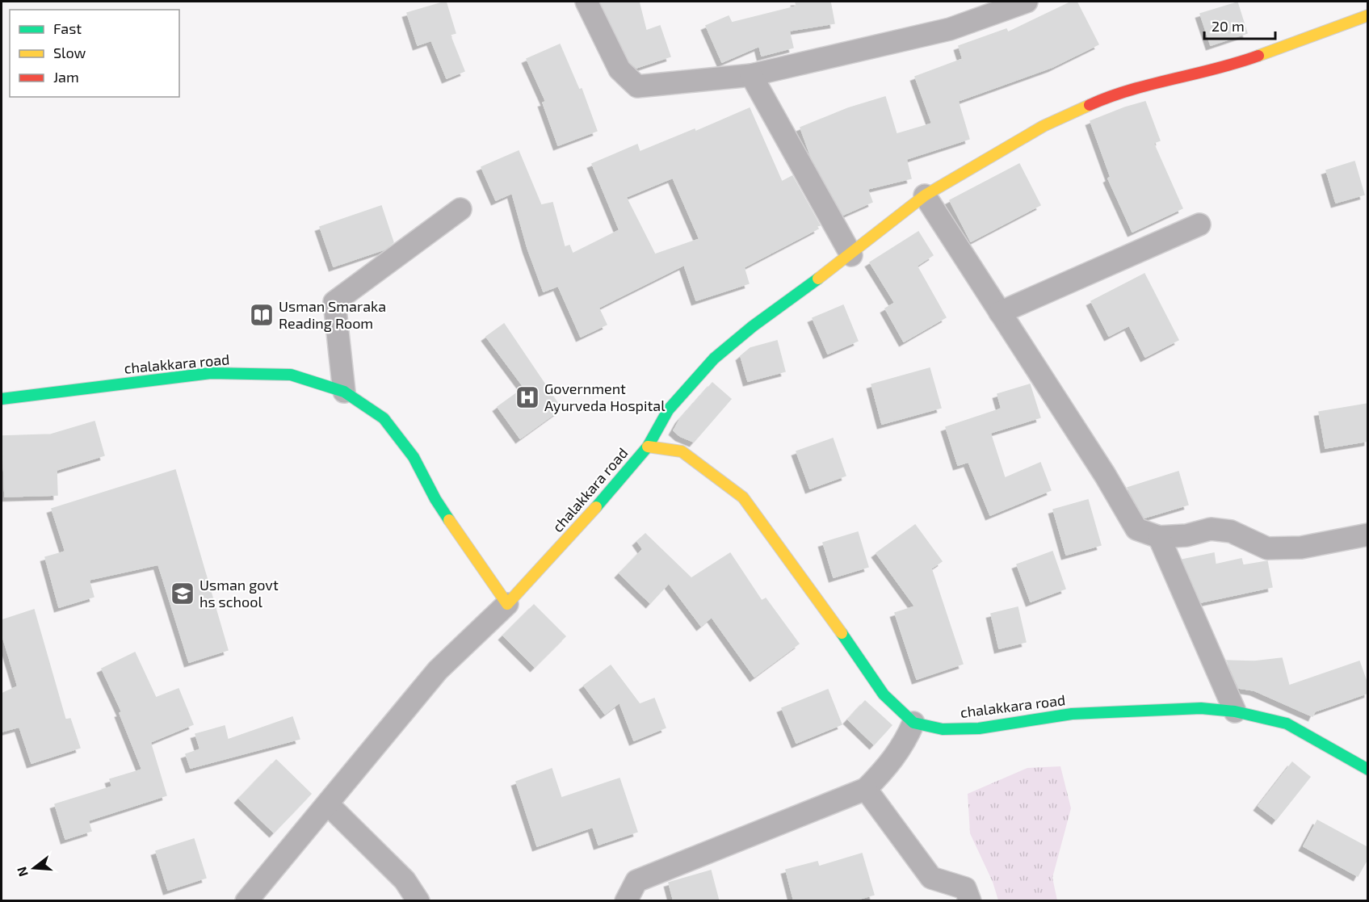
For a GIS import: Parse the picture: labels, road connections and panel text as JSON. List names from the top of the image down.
{
  "streets": {
    "main road": ["chalakkara road"]
  },
  "places": {
    "library": ["Usman Smaraka Reading Room"],
    "hospital": ["Government Ayurveda Hospital"],
    "school or university": ["Usman govt hs school"]
  },
  "legend": ["Fast", "Slow", "Jam"],
  "scale_bar": "20 m",
  "north": "left"
}
